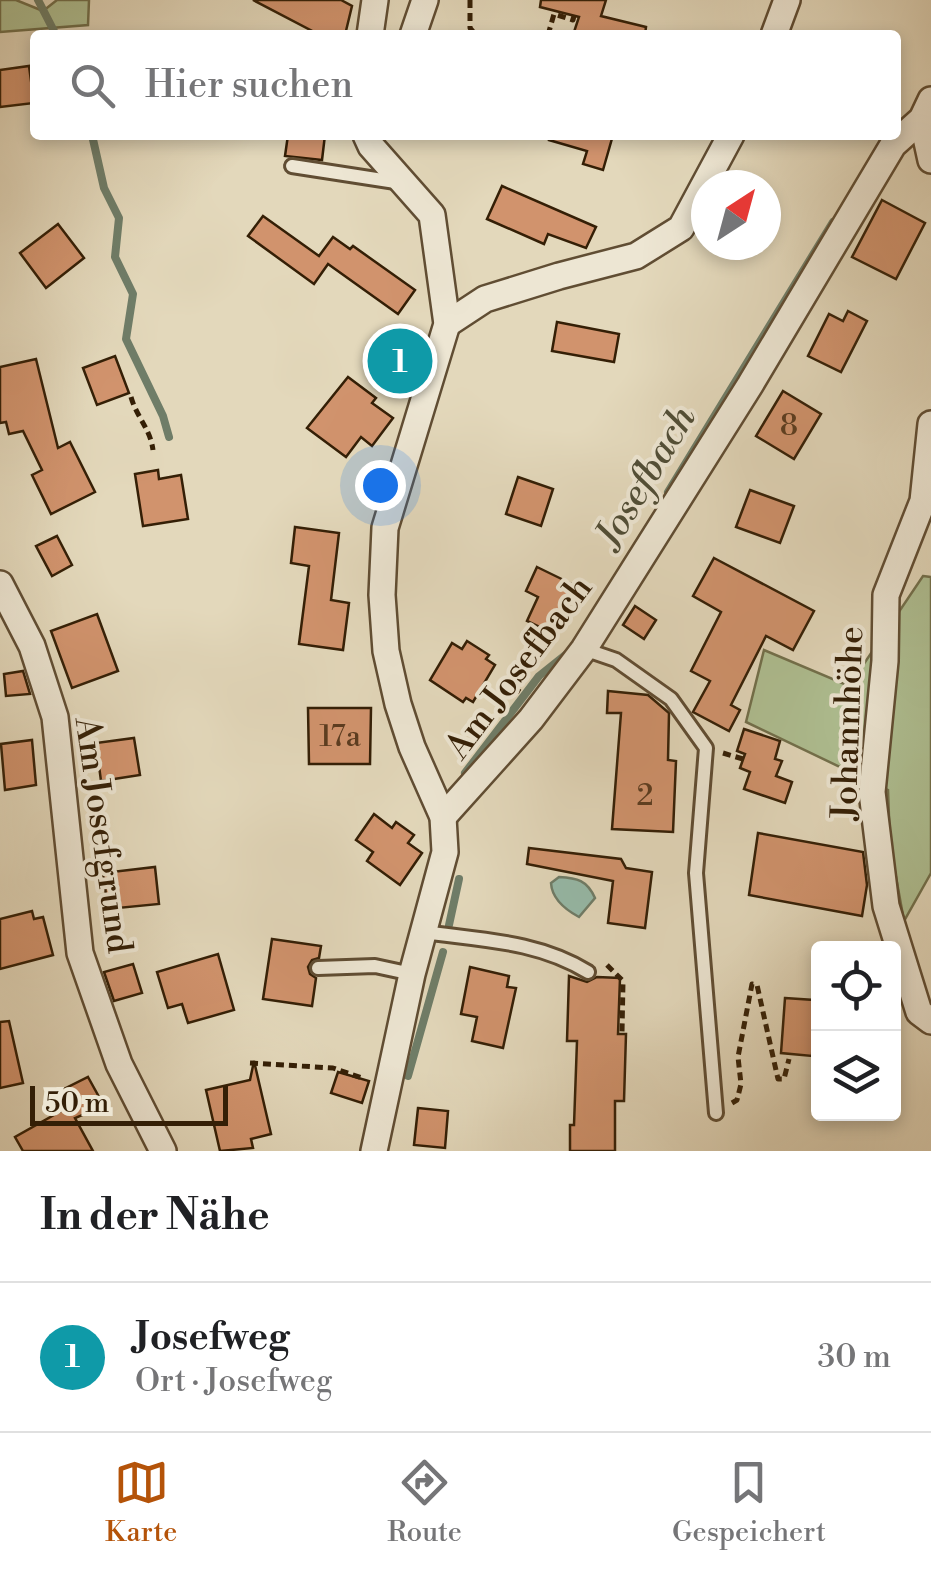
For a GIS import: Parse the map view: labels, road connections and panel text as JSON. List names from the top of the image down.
{
  "streets": {
    "street": ["Am Josefbach", "Johannhöhe", "Am Josefgrund"]
  },
  "water": ["Josefbach"],
  "house_numbers": ["8", "17a", "2"],
  "scale_bar": "50 m",
  "north": "top right",
  "page": {
    "search": "Hier suchen",
    "pins": "1",
    "scale": "50 m",
    "heading": "In der Nähe",
    "list": [
      {
        "mark": "1",
        "name": "Josefweg",
        "note": "Ort · Josefweg",
        "value": "30 m"
      }
    ],
    "nav": ["Karte", "Route", "Gespeichert"]
  }
}
